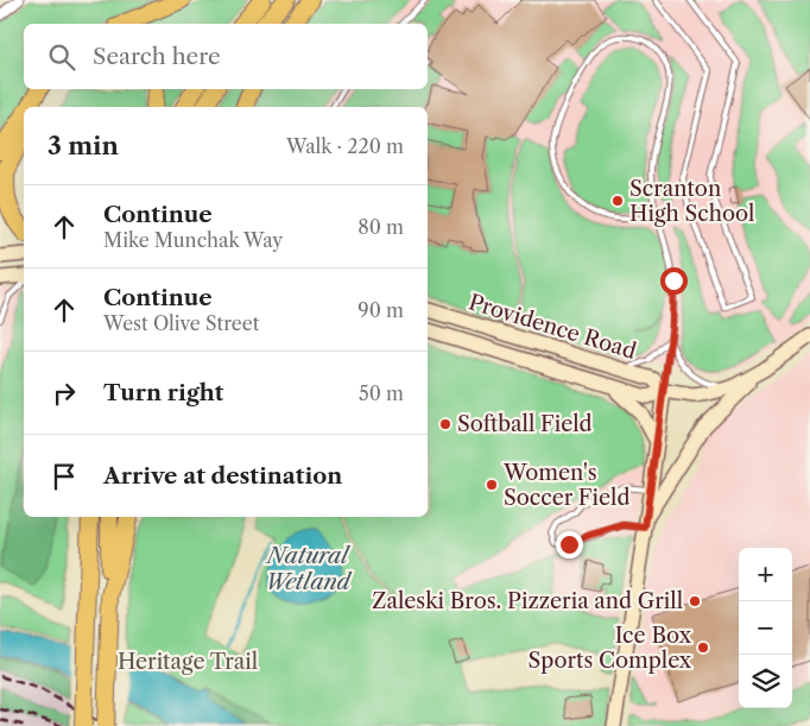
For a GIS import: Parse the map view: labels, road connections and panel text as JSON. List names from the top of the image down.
{
  "streets": {
    "main road": ["Providence Road"]
  },
  "water": ["Natural Wetland"],
  "parks": ["Heritage Trail"],
  "places": [
    "Scranton High School",
    "Softball Field",
    "Women's Soccer Field",
    "Zaleski Bros. Pizzeria and Grill",
    "Ice Box Sports Complex"
  ],
  "page": {
    "search": "Search here",
    "heading": ["3 min", "Walk · 220 m"],
    "list": [
      ["Continue", "Mike Munchak Way", "80 m"],
      ["Continue", "West Olive Street", "90 m"],
      ["Turn right", "50 m"],
      "Arrive at destination"
    ],
    "map_buttons": ["+", "−"]
  }
}
